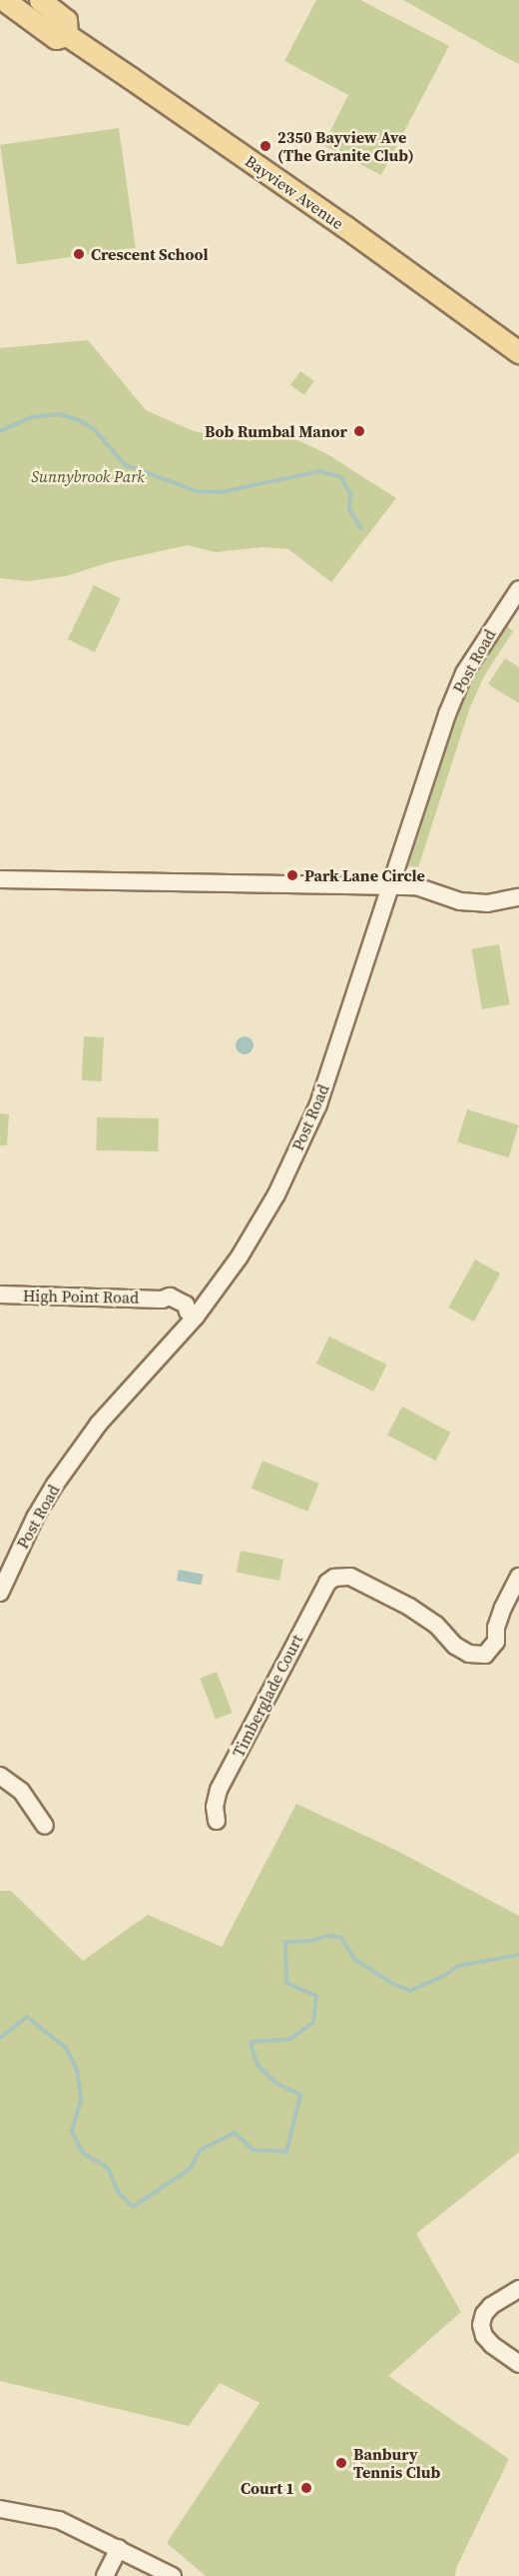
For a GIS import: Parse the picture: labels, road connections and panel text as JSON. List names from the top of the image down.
{
  "streets": {
    "main road": ["Bayview Avenue"],
    "street": ["Post Road", "High Point Road", "Timberglade Court"]
  },
  "crossings": [
    ["Post Road", "High Point Road"]
  ],
  "parks": ["Sunnybrook Park"],
  "places": [
    "2350 Bayview Ave (The Granite Club)",
    "Crescent School",
    "Bob Rumbal Manor",
    "Park Lane Circle",
    "Banbury Tennis Club",
    "Court 1"
  ]
}
